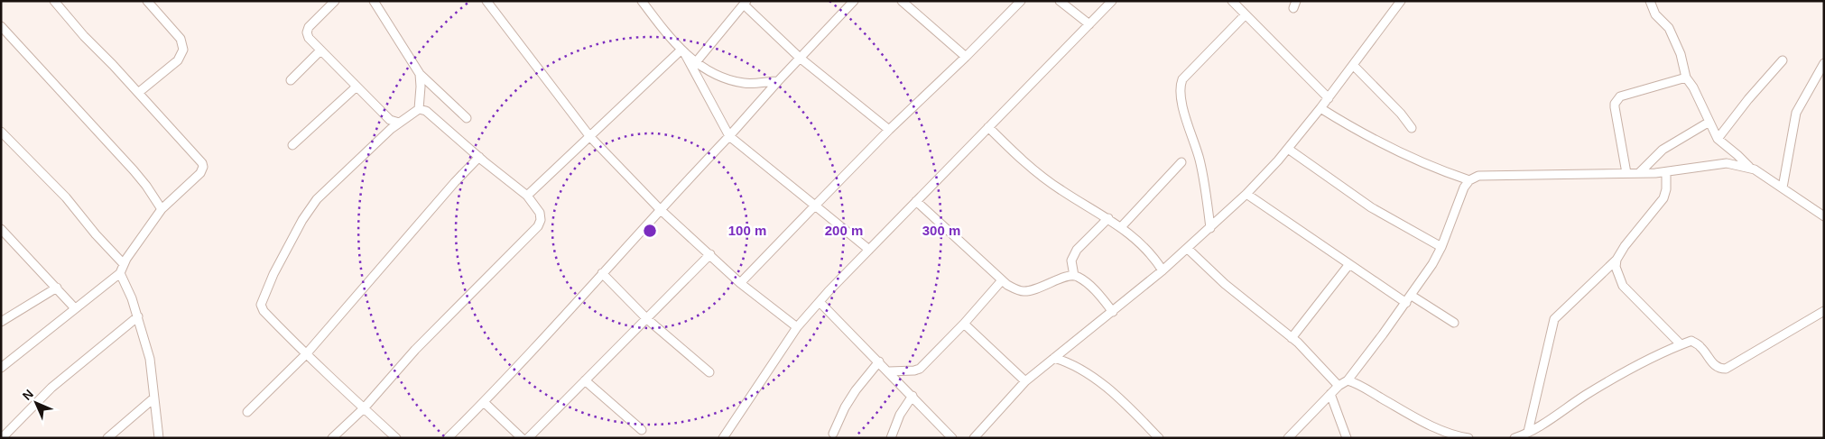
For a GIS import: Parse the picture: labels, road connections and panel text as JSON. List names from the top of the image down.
{
  "north": "top left",
  "rings": ["100 m", "200 m", "300 m"]
}
